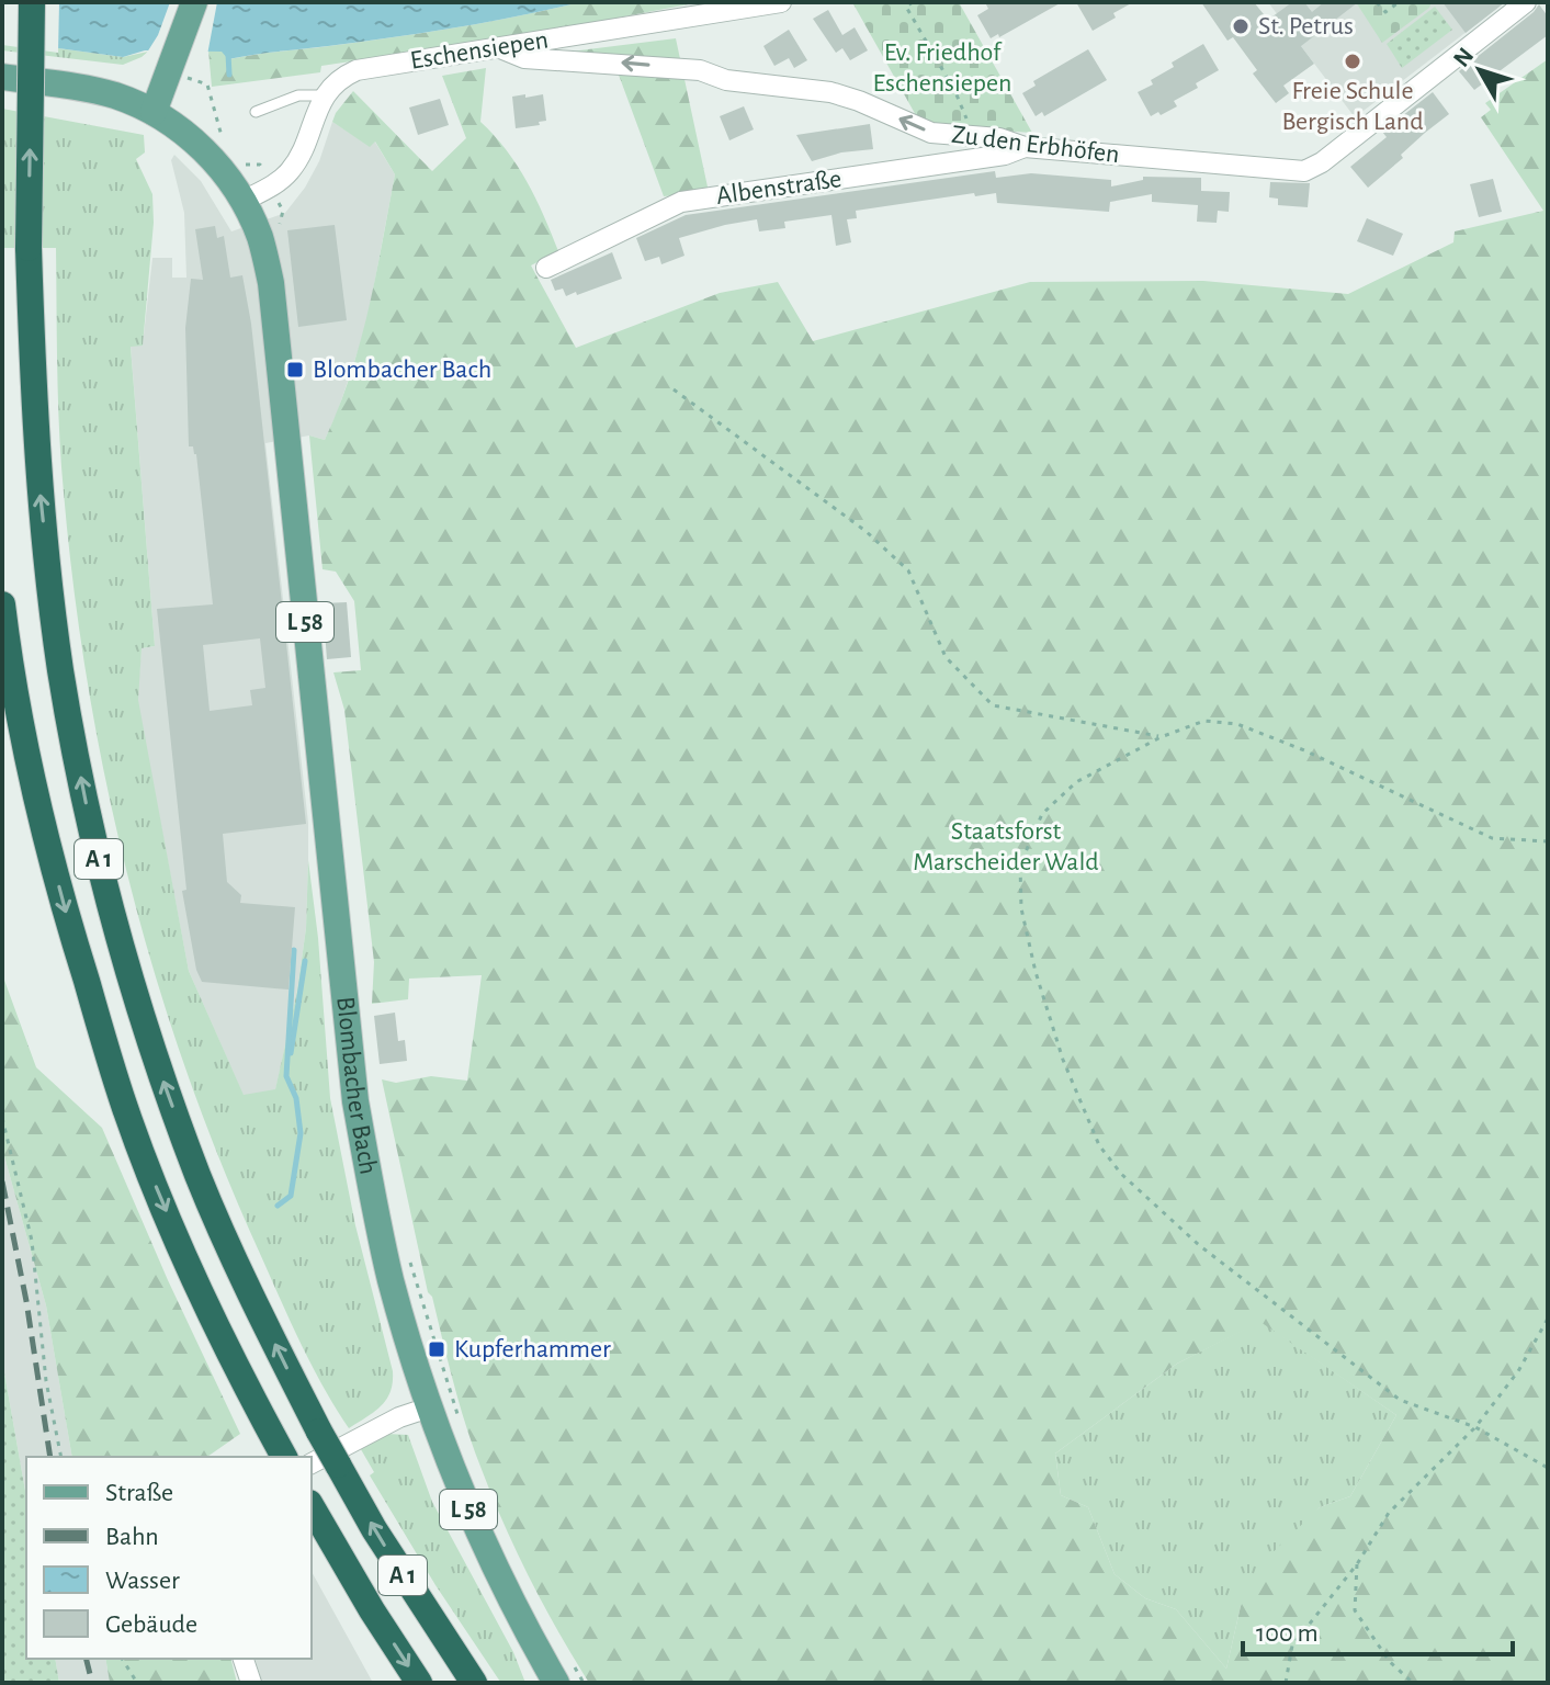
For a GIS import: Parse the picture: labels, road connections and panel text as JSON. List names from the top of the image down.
{
  "streets": {
    "highway": ["A 1"],
    "main road": ["L 58", "Blombacher Bach"],
    "street": ["Eschensiepen", "Zu den Erbhöfen", "Albenstraße"]
  },
  "crossings": [
    ["Eschensiepen", "Zu den Erbhöfen"],
    ["Zu den Erbhöfen", "Albenstraße"]
  ],
  "one_way": ["Zu den Erbhöfen"],
  "parks": ["Ev. Friedhof Eschensiepen", "Staatsforst Marscheider Wald"],
  "places": {
    "other": ["St. Petrus", "Freie Schule Bergisch Land"],
    "transit": ["Blombacher Bach", "Kupferhammer"]
  },
  "legend": [
    "Straße",
    "Bahn",
    "Wasser",
    "Gebäude"
  ],
  "scale_bar": "100 m",
  "north": "top left"
}
